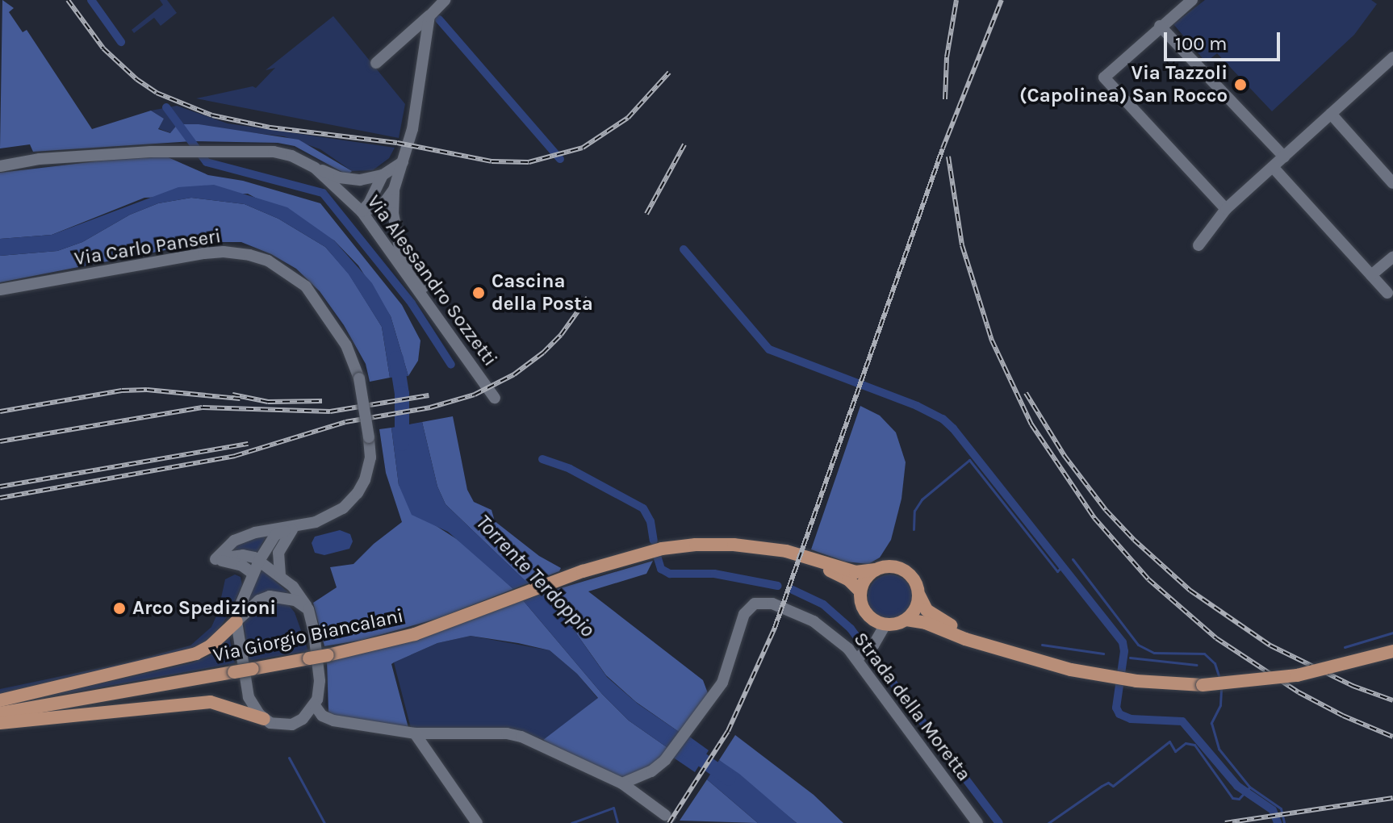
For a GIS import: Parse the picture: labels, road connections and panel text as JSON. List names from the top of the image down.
{
  "streets": {
    "main road": ["Via Giorgio Biancalani"],
    "street": ["Via Carlo Panseri", "Via Alessandro Sozzetti", "Strada della Moretta"]
  },
  "water": ["Torrente Terdoppio"],
  "places": ["Via Tazzoli (Capolinea) San Rocco", "Cascina della Posta", "Arco Spedizioni"],
  "scale_bar": "100 m"
}
